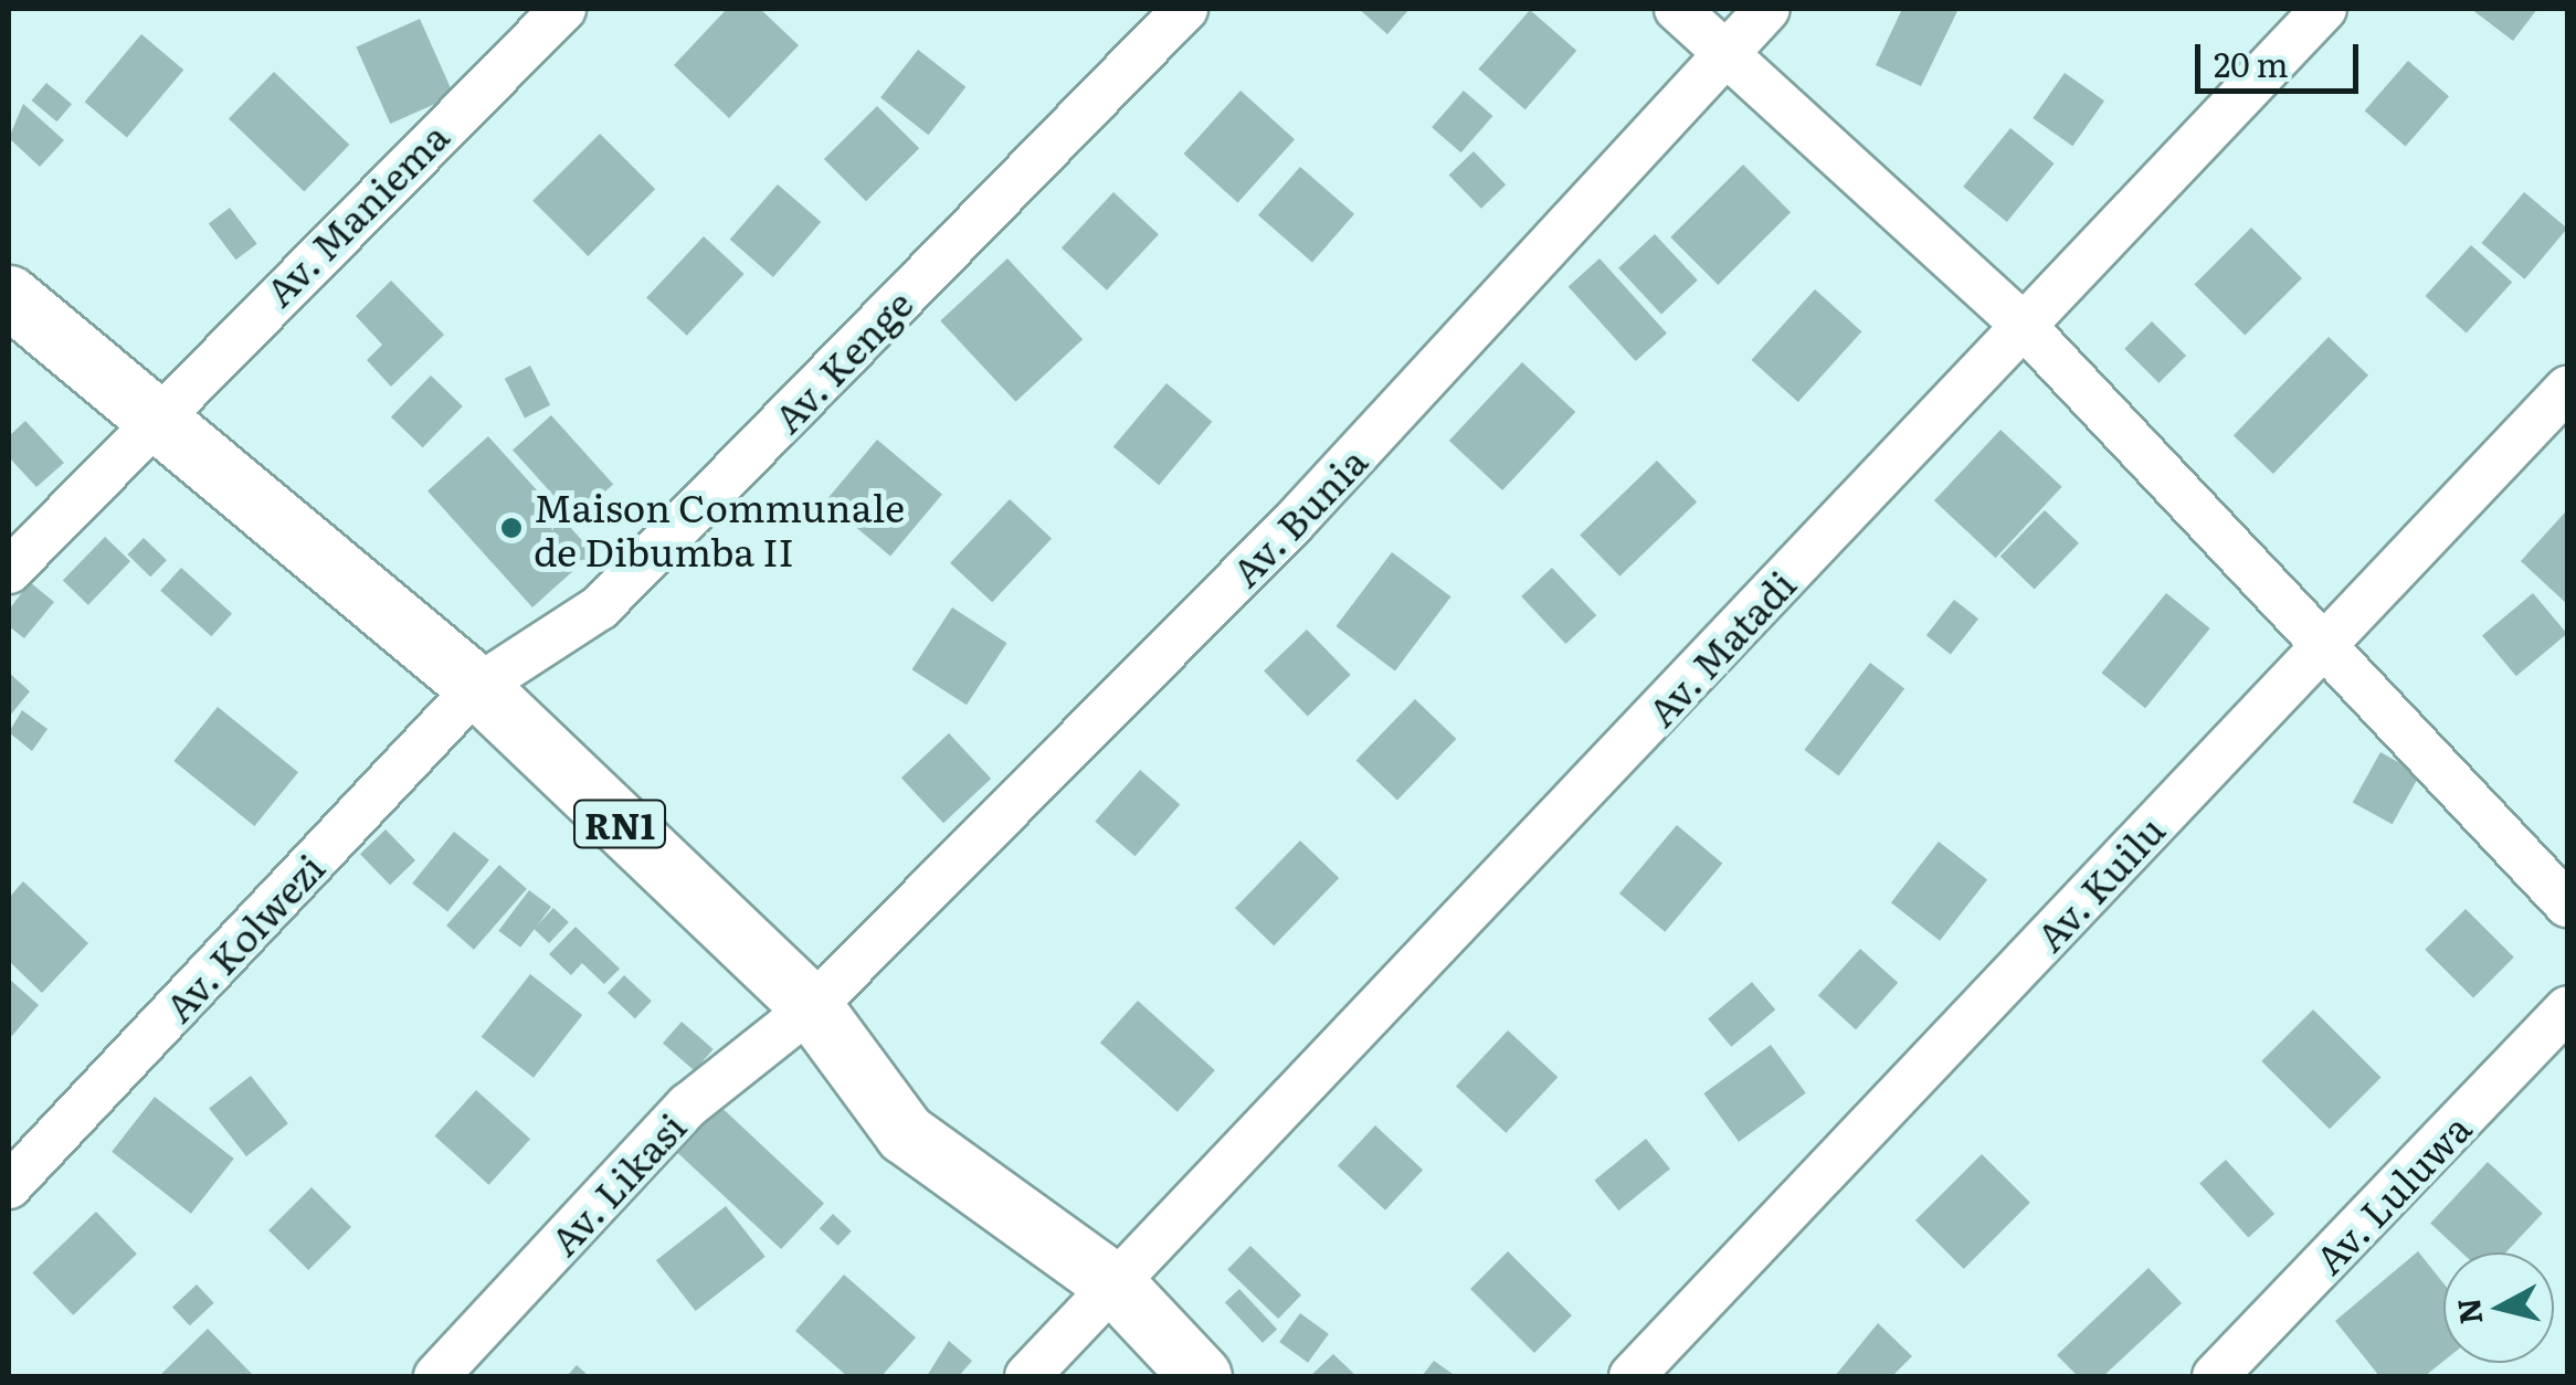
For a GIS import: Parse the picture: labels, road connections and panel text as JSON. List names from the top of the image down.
{
  "streets": {
    "highway": ["RN1"],
    "street": [
      "Av. Maniema",
      "Av. Kenge",
      "Av. Bunia",
      "Av. Matadi",
      "Av. Kuilu",
      "Av. Kolwezi",
      "Av. Likasi",
      "Av. Luluwa"
    ]
  },
  "crossings": [
    ["Av. Maniema", "RN1"],
    ["Av. Kenge", "RN1"],
    ["Av. Kenge", "Av. Kolwezi"],
    ["Av. Bunia", "RN1"],
    ["Av. Bunia", "Av. Likasi"],
    ["Av. Matadi", "RN1"],
    ["RN1", "Av. Kolwezi"],
    ["RN1", "Av. Likasi"]
  ],
  "places": ["Maison Communale de Dibumba II"],
  "scale_bar": "20 m",
  "north": "left"
}
